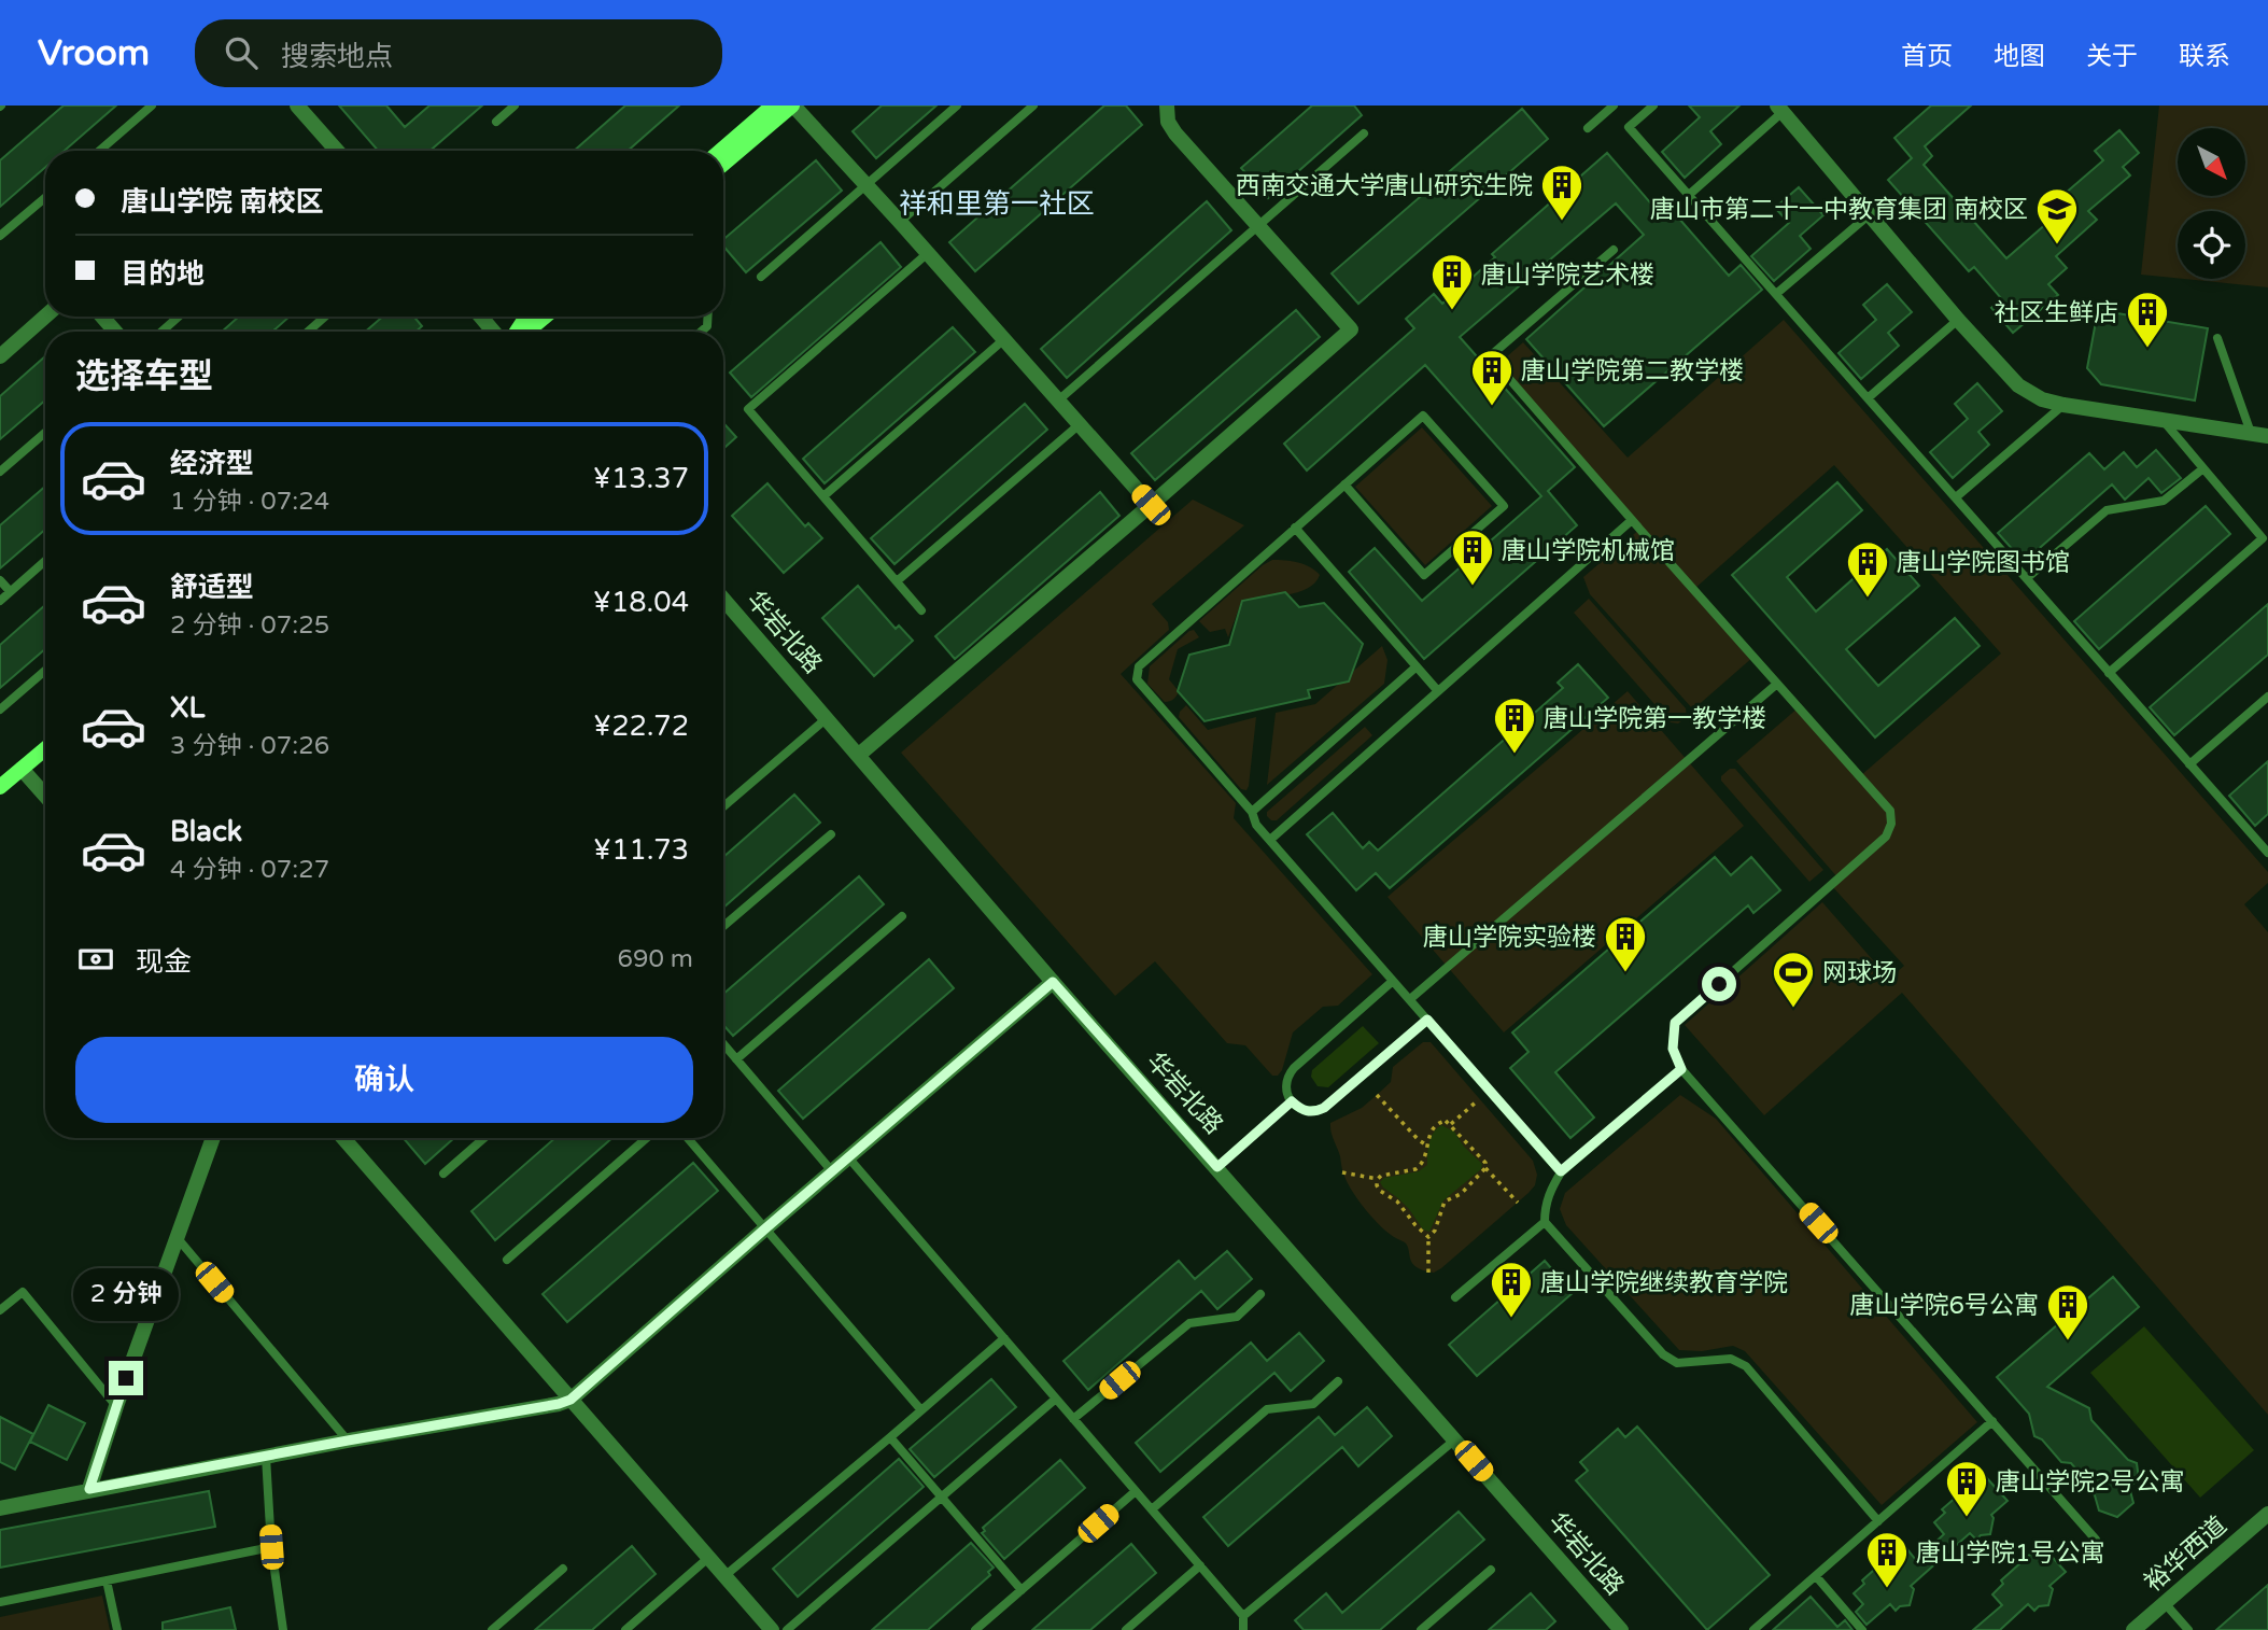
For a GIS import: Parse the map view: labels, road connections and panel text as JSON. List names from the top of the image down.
{
  "streets": {
    "street": ["华岩北路", "裕华西道"]
  },
  "districts": ["祥和里第一社区"],
  "places": {
    "building": [
      "西南交通大学唐山研究生院",
      "唐山学院艺术楼",
      "社区生鲜店",
      "唐山学院第二教学楼",
      "唐山学院机械馆",
      "唐山学院图书馆",
      "唐山学院第一教学楼",
      "唐山学院实验楼",
      "唐山学院继续教育学院",
      "唐山学院6号公寓",
      "唐山学院2号公寓",
      "唐山学院1号公寓"
    ],
    "school or university": ["唐山市第二十一中教育集团 南校区"],
    "sports": ["网球场"]
  },
  "north": "bottom right",
  "page": {
    "header": "Vroom",
    "search": "搜索地点",
    "nav": [
      "首页",
      "地图",
      "关于",
      "联系"
    ],
    "banner": ["唐山学院 南校区", "目的地"],
    "heading": "选择车型",
    "list": [
      {
        "name": "经济型",
        "note": "1 分钟 · 07:24",
        "value": "¥13.37"
      },
      {
        "name": "舒适型",
        "note": "2 分钟 · 07:25",
        "value": "¥18.04"
      },
      {
        "name": "XL",
        "note": "3 分钟 · 07:26",
        "value": "¥22.72"
      },
      {
        "name": "Black",
        "note": "4 分钟 · 07:27",
        "value": "¥11.73"
      }
    ],
    "pay": ["现金", "690 m"],
    "buttons": "确认",
    "bubble": "2 分钟"
  }
}
